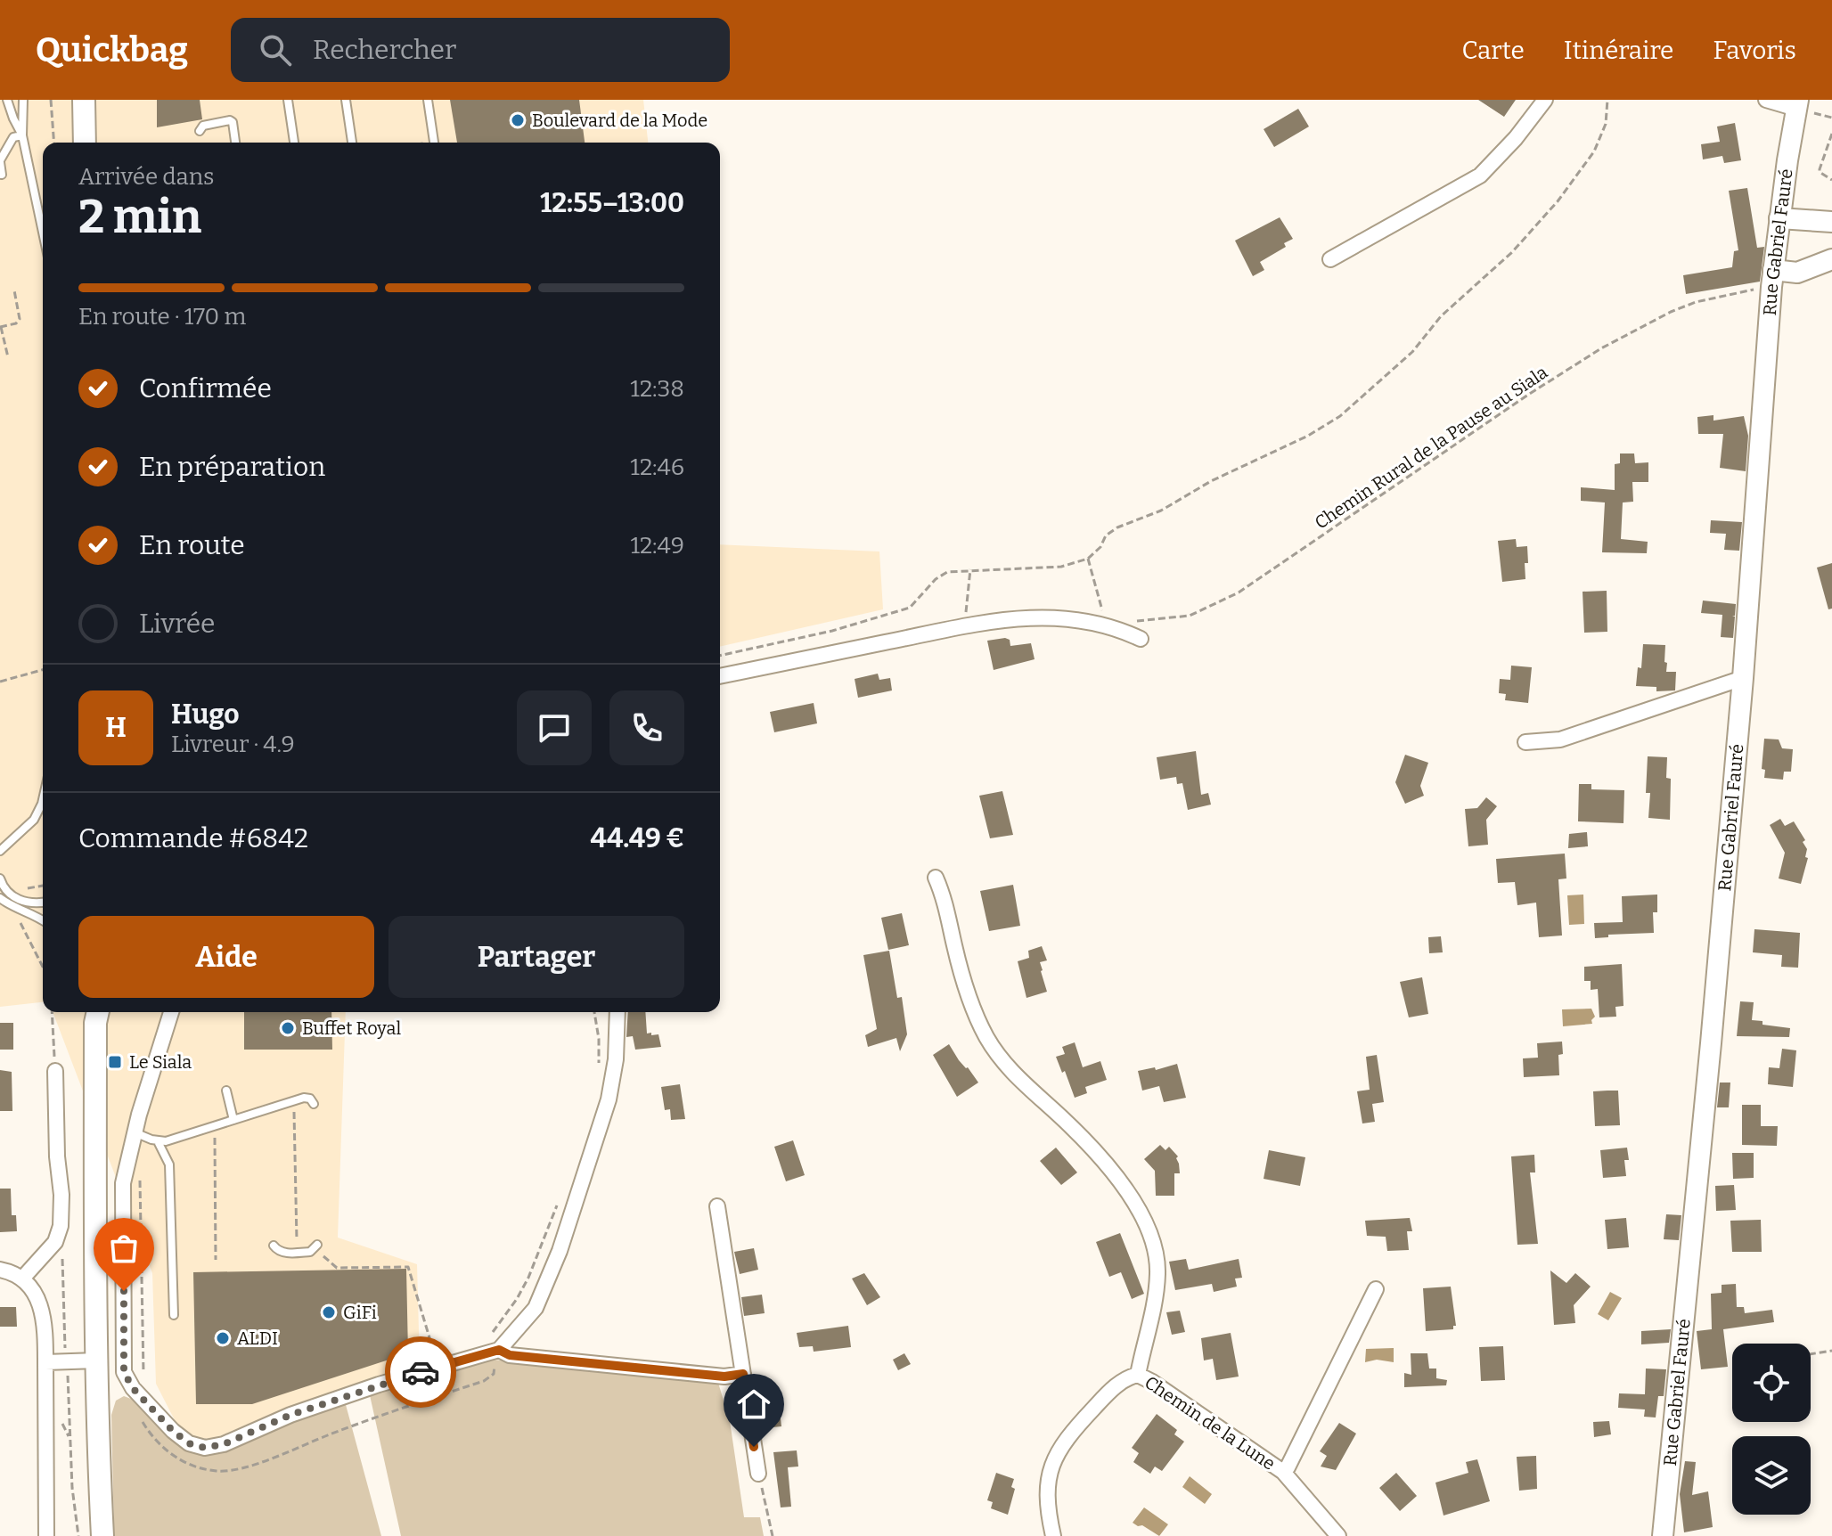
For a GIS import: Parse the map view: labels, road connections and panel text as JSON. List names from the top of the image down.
{
  "streets": {
    "street": ["Rue Gabriel Fauré", "Chemin de la Lune"],
    "path": ["Chemin Rural de la Pause au Siala"]
  },
  "crossings": [
    ["Rue Gabriel Fauré", "Chemin Rural de la Pause au Siala"]
  ],
  "places": {
    "other": [
      "Boulevard de la Mode",
      "Buffet Royal",
      "GiFi",
      "ALDI"
    ],
    "transit": ["Le Siala"]
  },
  "page": {
    "header": "Quickbag",
    "search": "Rechercher",
    "nav": ["Carte", "Itinéraire", "Favoris"],
    "heading": ["2 min", "Arrivée dans", "12:55–13:00"],
    "panel": [
      "Hugo",
      "Livreur · 4.9",
      "Commande #6842",
      "44.49 €"
    ],
    "bar": "En route · 170 m",
    "list": [
      ["Confirmée", "12:38"],
      ["En préparation", "12:46"],
      ["En route", "12:49"],
      "Livrée"
    ],
    "round": "H",
    "buttons": ["Aide", "Partager"]
  }
}
